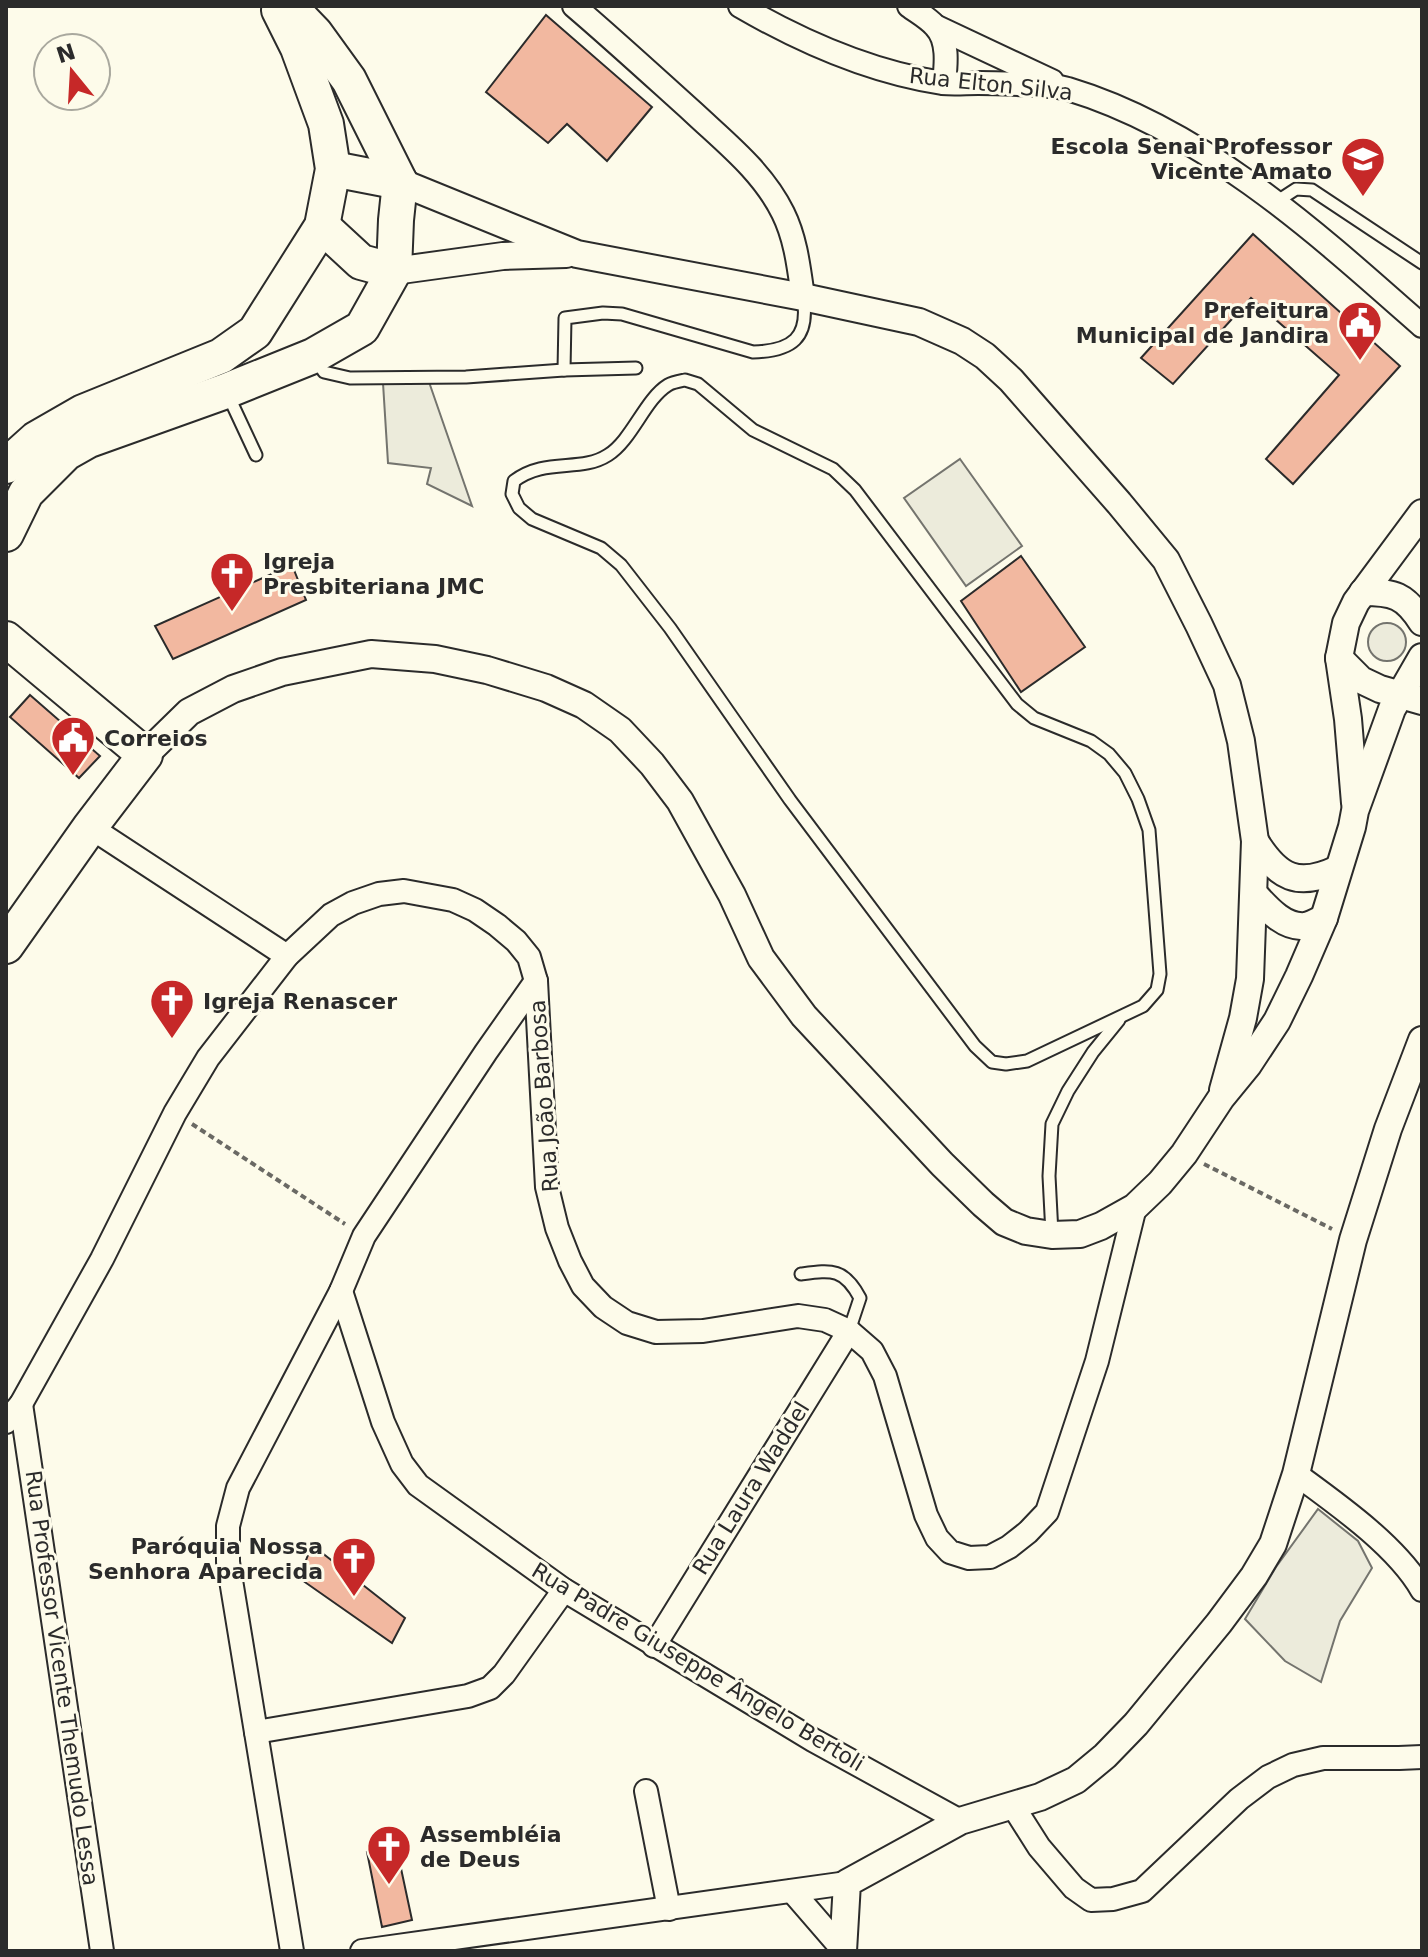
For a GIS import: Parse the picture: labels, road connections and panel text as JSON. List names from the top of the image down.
{
  "streets": {
    "street": [
      "Rua Elton Silva",
      "Rua João Barbosa",
      "Rua Laura Waddel",
      "Rua Padre Giuseppe Ângelo Bertoli",
      "Rua Professor Vicente Themudo Lessa"
    ]
  },
  "crossings": [
    ["Rua João Barbosa", "Rua Laura Waddel"],
    ["Rua João Barbosa", "Rua Professor Vicente Themudo Lessa"],
    ["Rua Laura Waddel", "Rua Padre Giuseppe Ângelo Bertoli"]
  ],
  "places": {
    "school or university": ["Escola Senai Professor Vicente Amato"],
    "public building": ["Prefeitura Municipal de Jandira", "Correios"],
    "church": [
      "Igreja Presbiteriana JMC",
      "Igreja Renascer",
      "Paróquia Nossa Senhora Aparecida",
      "Assembléia de Deus"
    ]
  },
  "north": "top"
}
